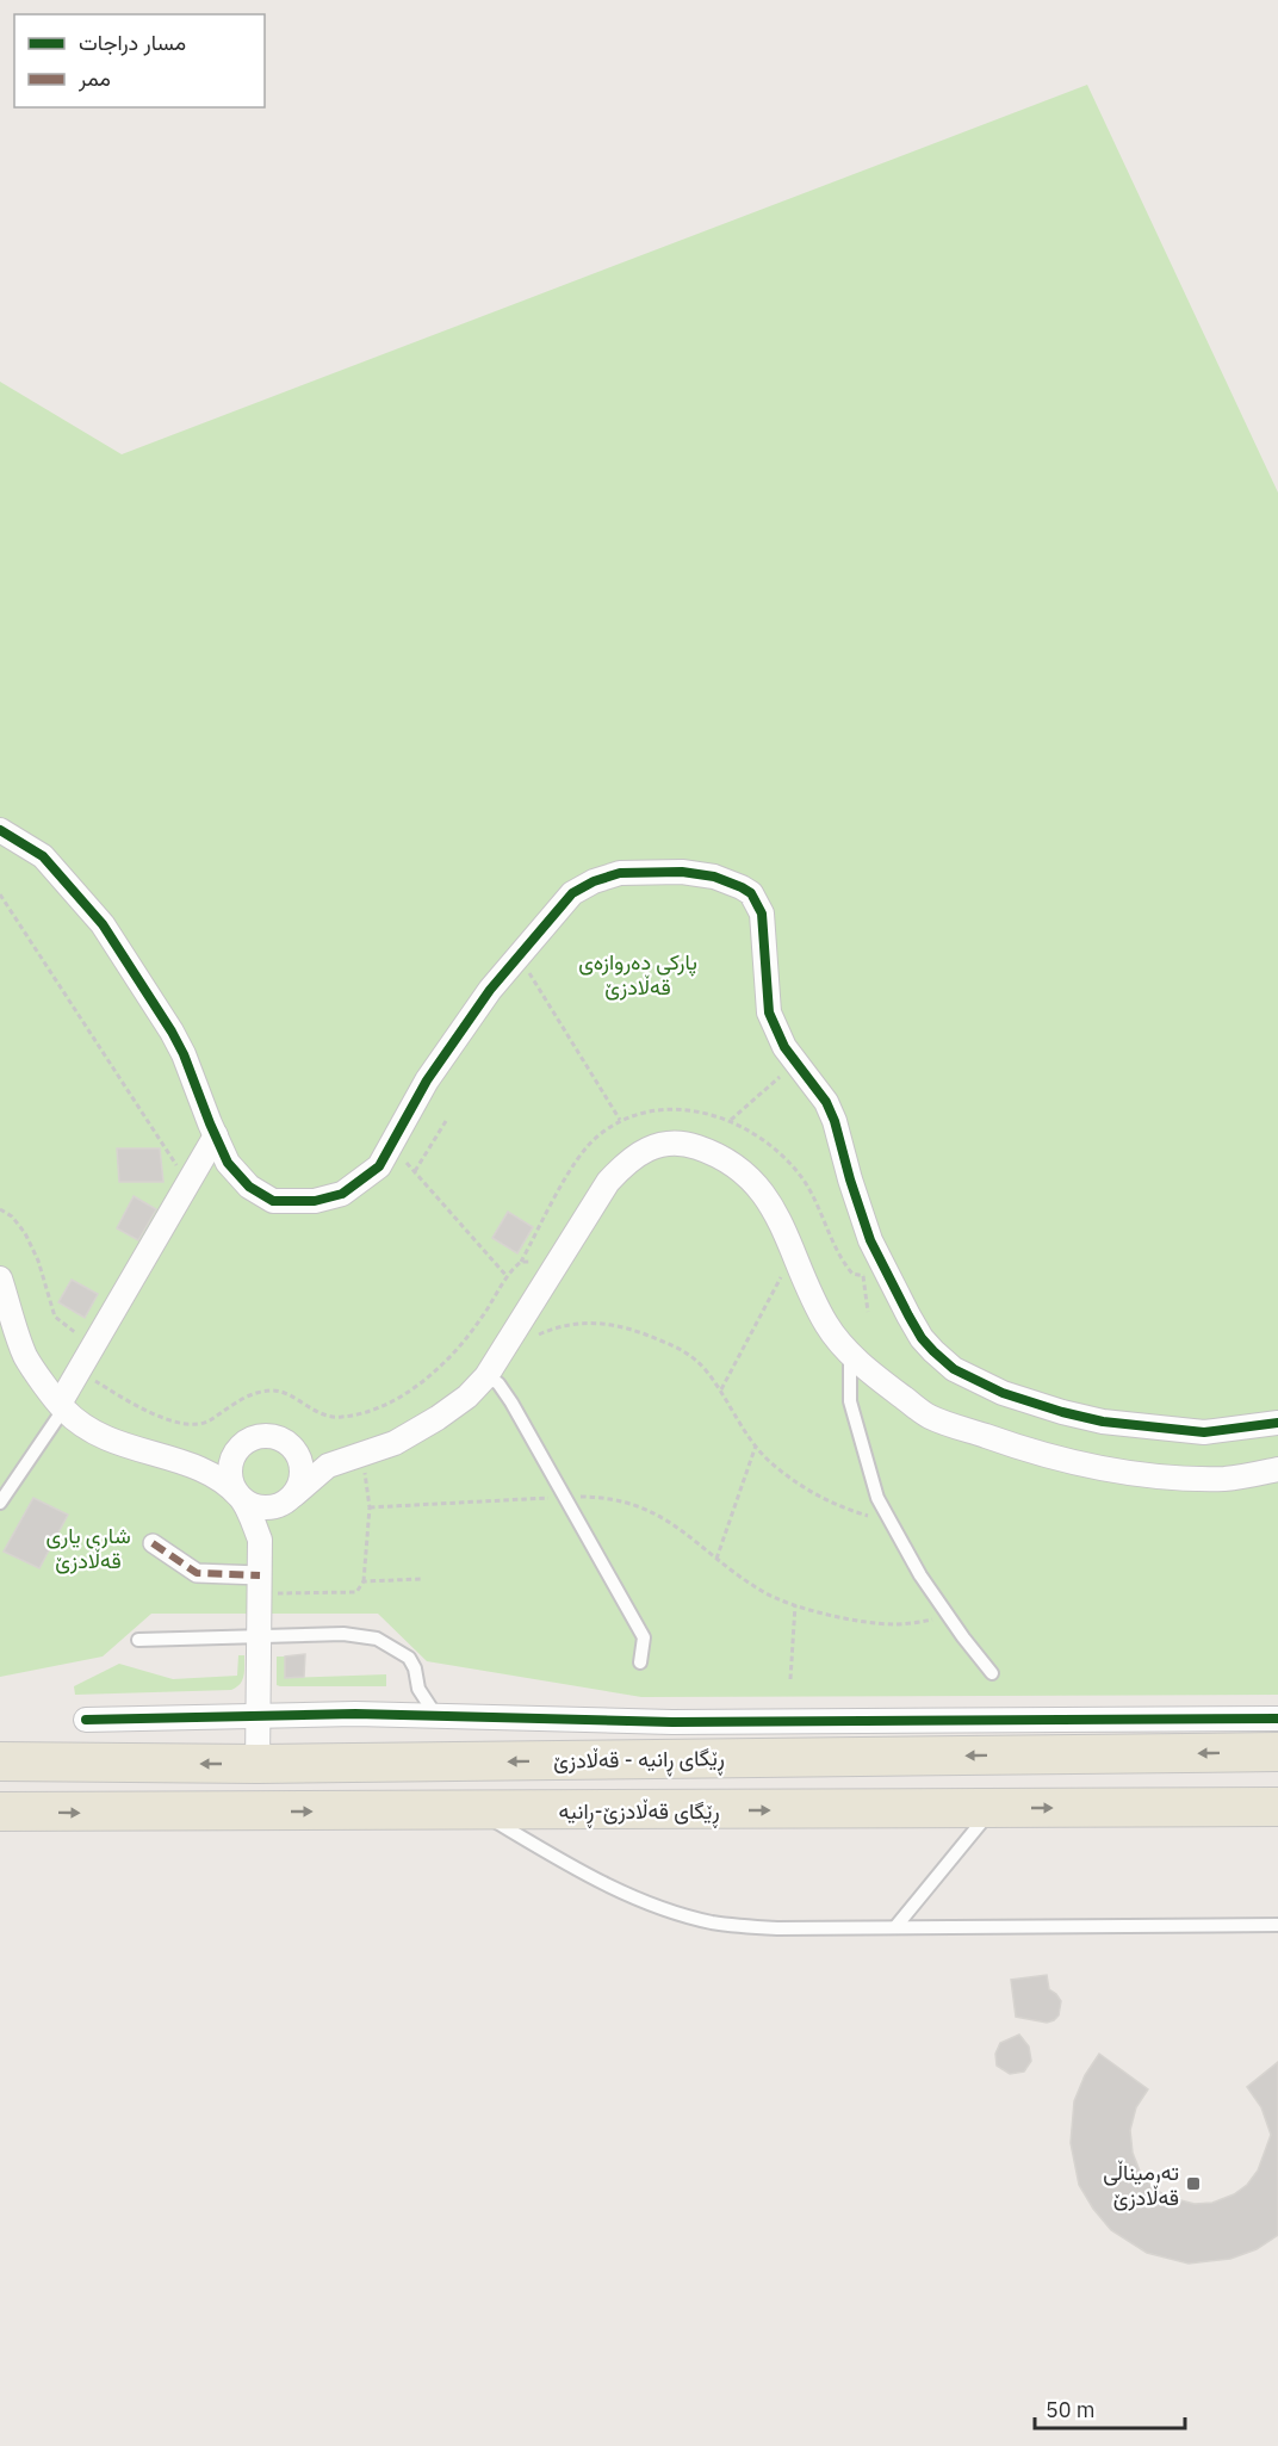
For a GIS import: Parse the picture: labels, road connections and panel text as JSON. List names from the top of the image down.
{
  "streets": {
    "main road": ["ڕێگای ڕانیە - قەڵادزێ", "ڕێگای قەڵادزێ-ڕانیە"]
  },
  "one_way": ["ڕێگای ڕانیە - قەڵادزێ", "ڕێگای قەڵادزێ-ڕانیە"],
  "parks": ["پارکی دەروازەی قەڵادزێ", "شاری یاری قەڵادزێ"],
  "places": {
    "transit": ["تەرمیناڵی قەڵادزێ"]
  },
  "legend": ["مسار دراجات", "ممر"],
  "scale_bar": "50 m"
}
